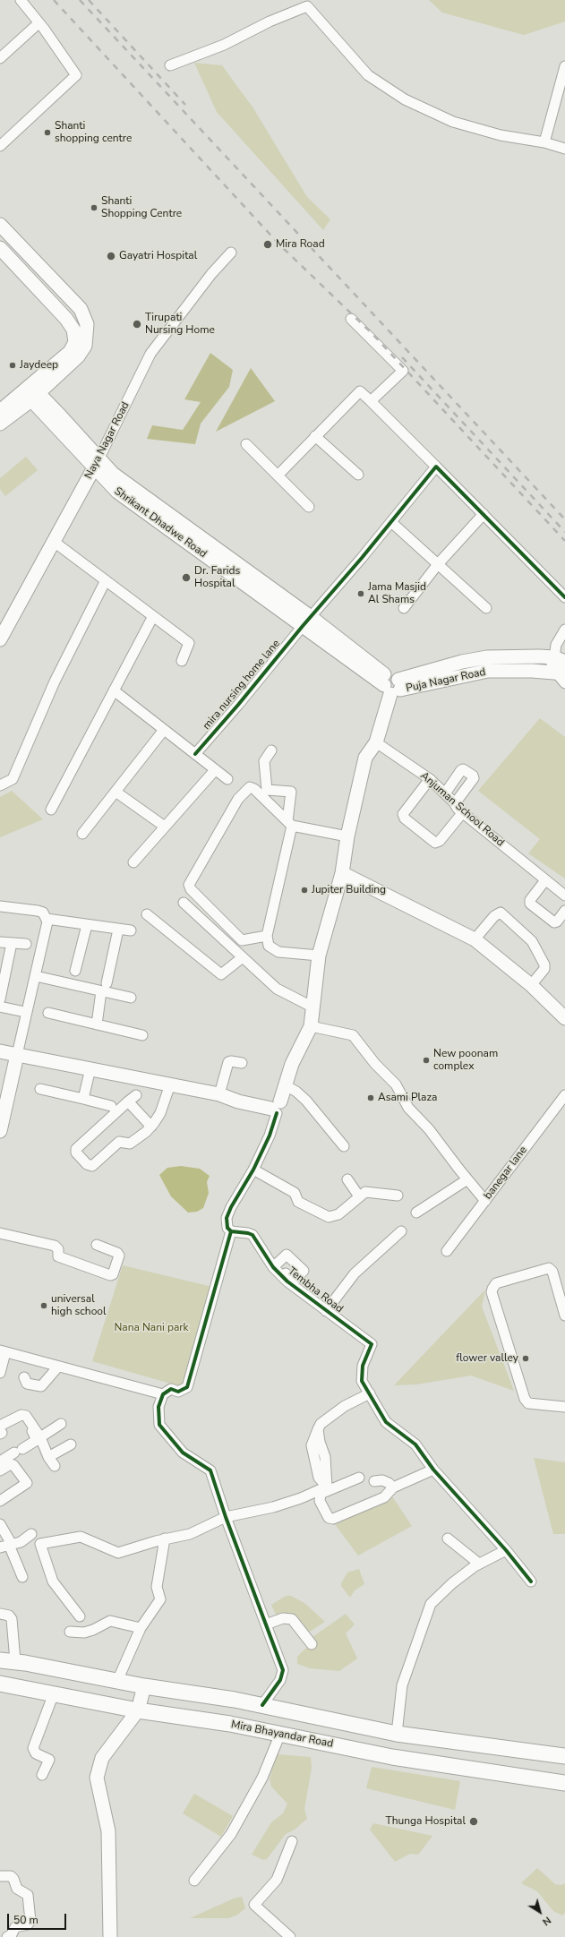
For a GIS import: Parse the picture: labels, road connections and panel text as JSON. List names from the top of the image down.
{
  "streets": {
    "main road": [
      "Naya Nagar Road",
      "Shrikant Dhadwe Road",
      "Puja Nagar Road",
      "Mira Bhayandar Road"
    ],
    "street": [
      "mira nursing home lane",
      "Anjuman School Road",
      "banegar lane",
      "Tembha Road"
    ]
  },
  "crossings": [
    ["Naya Nagar Road", "Shrikant Dhadwe Road"],
    ["Shrikant Dhadwe Road", "Puja Nagar Road"],
    ["Shrikant Dhadwe Road", "mira nursing home lane"]
  ],
  "parks": ["Nana Nani park"],
  "places": [
    "Shanti shopping centre",
    "Shanti Shopping Centre",
    "Mira Road",
    "Gayatri Hospital",
    "Tirupati Nursing Home",
    "Jaydeep",
    "Dr. Farids Hospital",
    "Jama Masjid Al Shams",
    "Jupiter Building",
    "New poonam complex",
    "Asami Plaza",
    "universal high school",
    "flower valley",
    "Thunga Hospital"
  ],
  "scale_bar": "50 m",
  "north": "bottom right"
}
